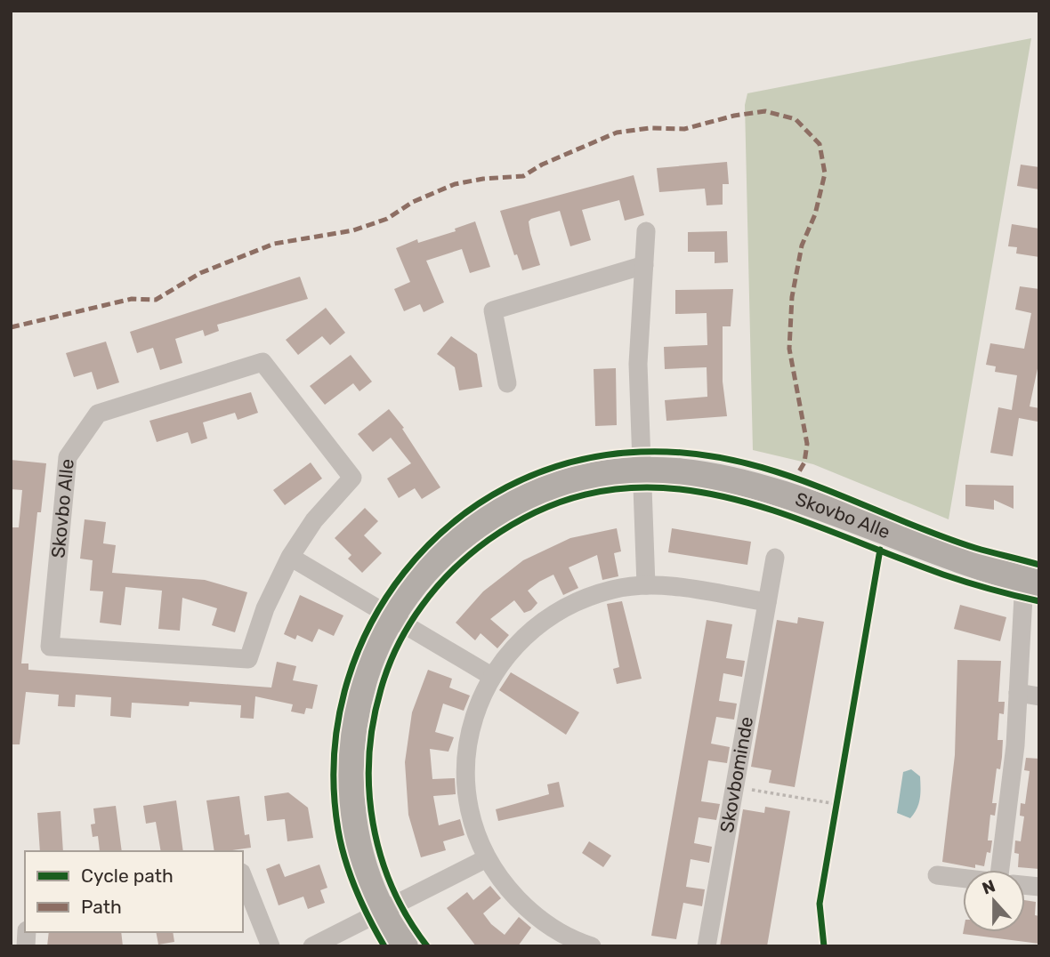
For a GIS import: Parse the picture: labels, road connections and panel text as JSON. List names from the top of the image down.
{
  "streets": {
    "street": ["Skovbo Alle", "Skovbominde"]
  },
  "legend": ["Cycle path", "Path"],
  "north": "top"
}
